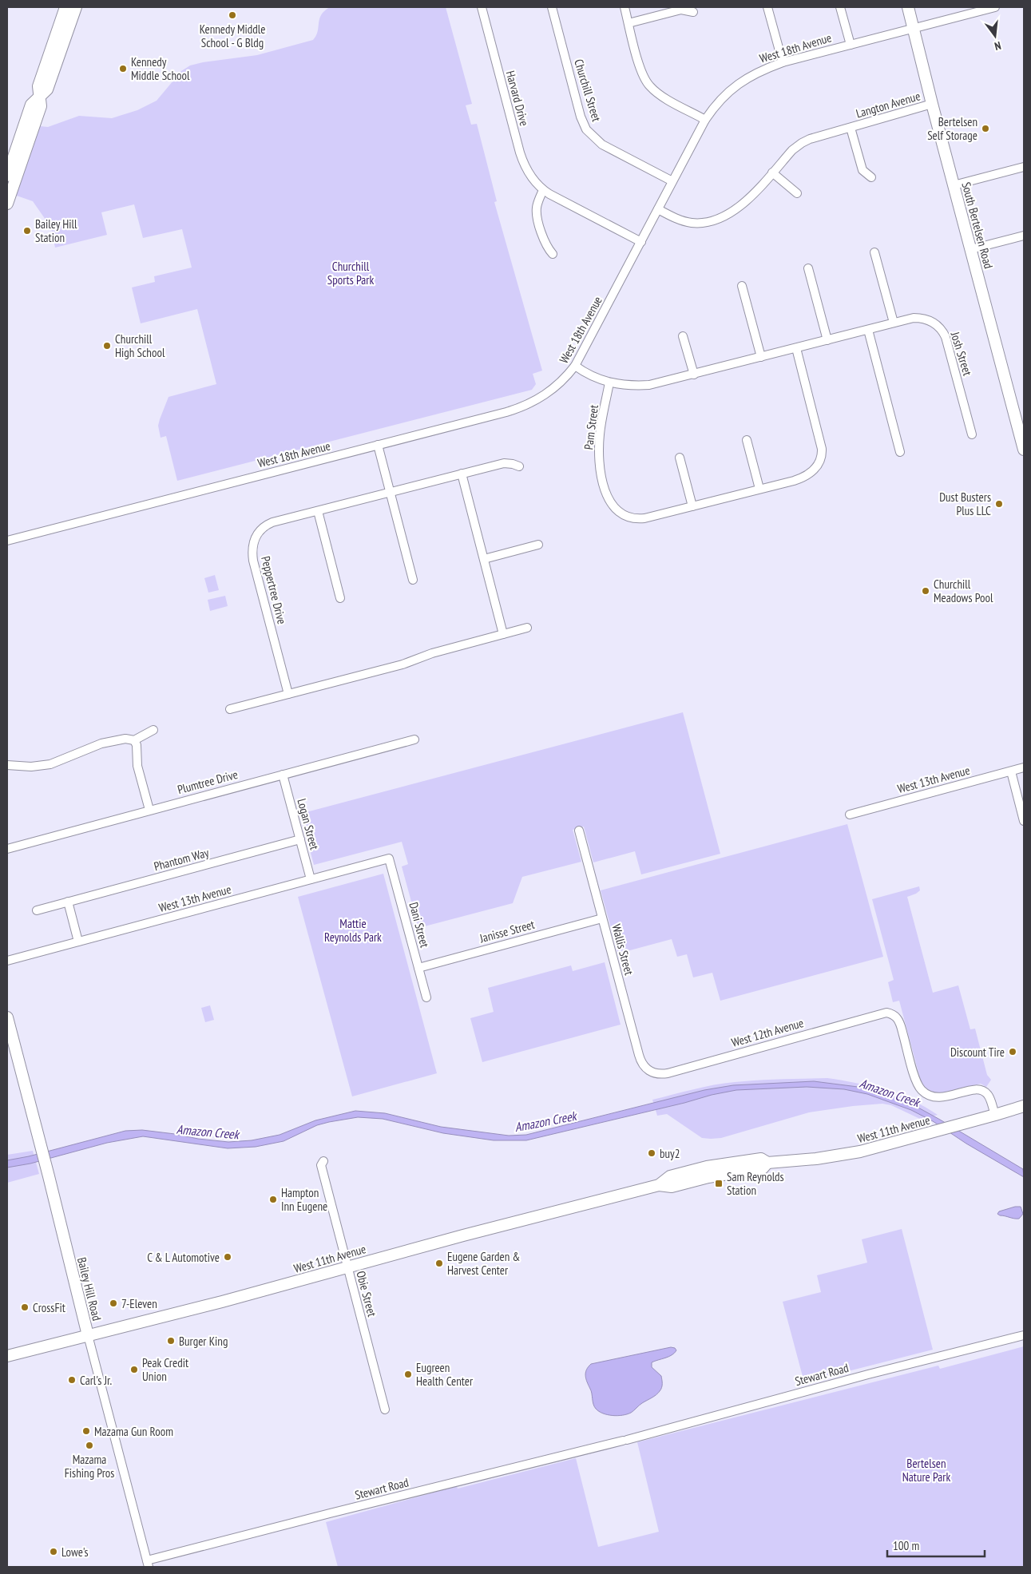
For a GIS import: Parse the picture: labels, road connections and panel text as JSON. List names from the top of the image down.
{
  "streets": {
    "main road": ["South Bertelsen Road", "West 11th Avenue", "Bailey Hill Road"],
    "street": [
      "West 18th Avenue",
      "Churchill Street",
      "Harvard Drive",
      "Langton Avenue",
      "Josh Street",
      "Pam Street",
      "Peppertree Drive",
      "West 13th Avenue",
      "Plumtree Drive",
      "Logan Street",
      "Phantom Way",
      "Dani Street",
      "Janisse Street",
      "Wallis Street",
      "West 12th Avenue",
      "Obie Street",
      "Stewart Road"
    ]
  },
  "crossings": [
    ["West 18th Avenue", "Churchill Street"],
    ["West 18th Avenue", "Harvard Drive"],
    ["West 18th Avenue", "Langton Avenue"],
    ["West 18th Avenue", "South Bertelsen Road"],
    ["West 18th Avenue", "Josh Street"],
    ["Langton Avenue", "South Bertelsen Road"],
    ["Josh Street", "Pam Street"],
    ["West 13th Avenue", "Logan Street"],
    ["West 13th Avenue", "Dani Street"],
    ["Plumtree Drive", "Logan Street"],
    ["Logan Street", "Phantom Way"],
    ["Dani Street", "Janisse Street"],
    ["Janisse Street", "Wallis Street"],
    ["Wallis Street", "West 12th Avenue"],
    ["West 12th Avenue", "West 11th Avenue"],
    ["West 11th Avenue", "Bailey Hill Road"],
    ["West 11th Avenue", "Obie Street"],
    ["Bailey Hill Road", "Stewart Road"]
  ],
  "water": ["Amazon Creek"],
  "parks": ["Churchill Sports Park", "Mattie Reynolds Park", "Bertelsen Nature Park"],
  "places": {
    "other": [
      "Kennedy Middle School - G Bldg",
      "Kennedy Middle School",
      "Bertelsen Self Storage",
      "Bailey Hill Station",
      "Churchill High School",
      "Dust Busters Plus LLC",
      "Churchill Meadows Pool",
      "Discount Tire",
      "buy2",
      "Hampton Inn Eugene",
      "C & L Automotive",
      "Eugene Garden & Harvest Center",
      "7-Eleven",
      "CrossFit",
      "Burger King",
      "Peak Credit Union",
      "Eugreen Health Center",
      "Carl's Jr.",
      "Mazama Gun Room",
      "Mazama Fishing Pros",
      "Lowe's"
    ],
    "transit": ["Sam Reynolds Station"]
  },
  "scale_bar": "100 m",
  "north": "bottom"
}
